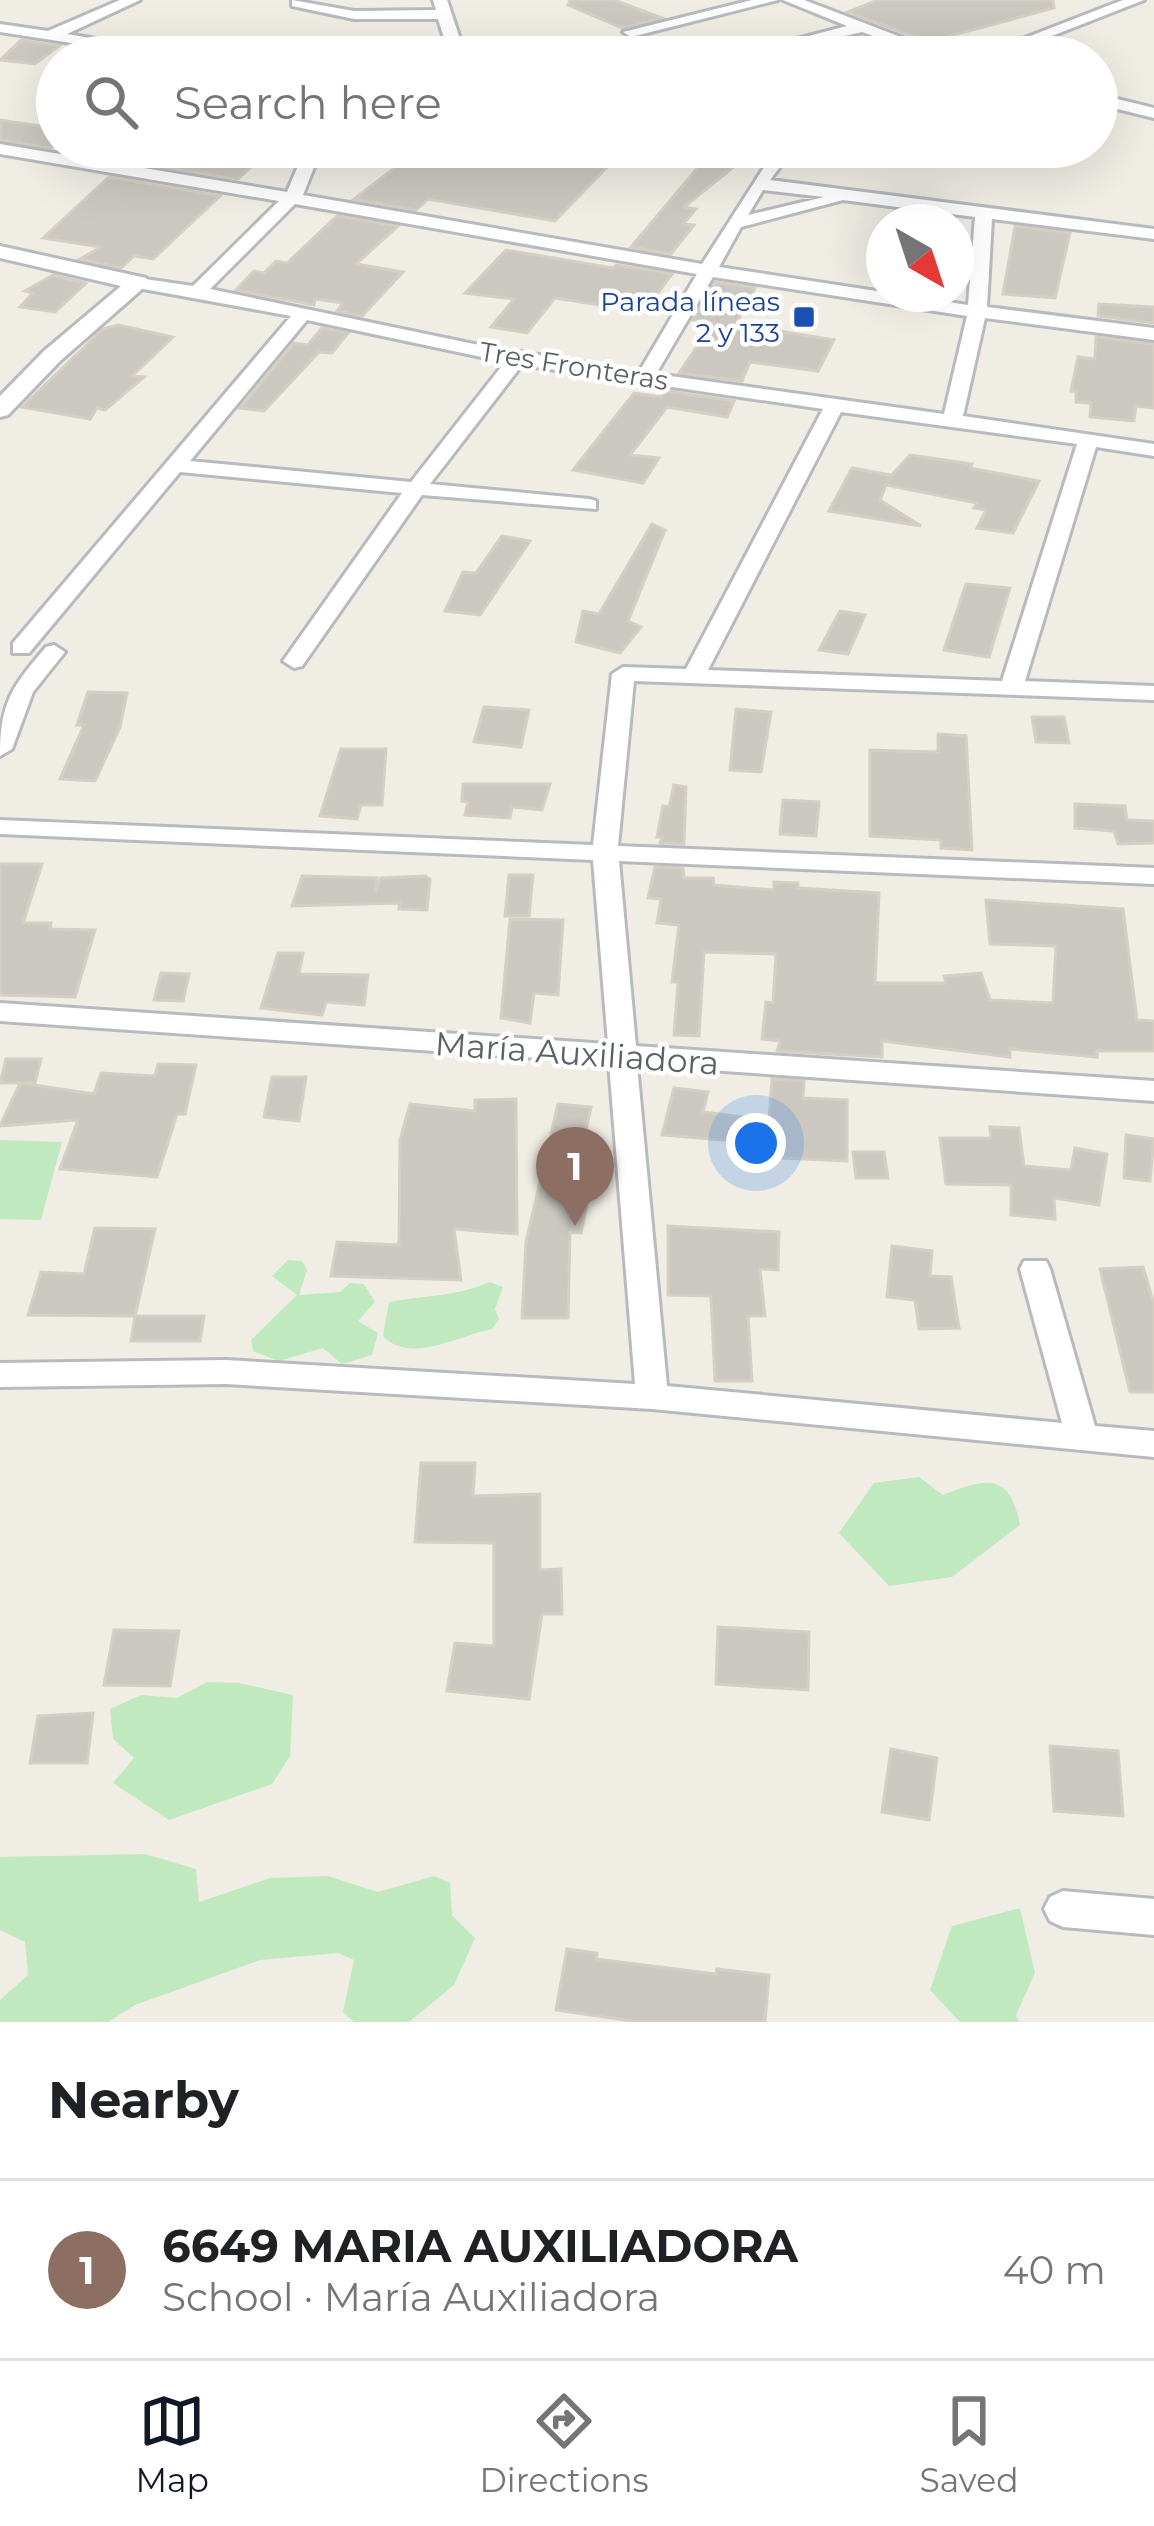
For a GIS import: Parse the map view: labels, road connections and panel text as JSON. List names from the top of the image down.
{
  "streets": {
    "street": ["Tres Fronteras", "María Auxiliadora"]
  },
  "places": {
    "transit": ["Parada líneas 2 y 133"]
  },
  "north": "bottom right",
  "page": {
    "search": "Search here",
    "pins": "1",
    "heading": "Nearby",
    "list": [
      {
        "mark": "1",
        "name": "6649 MARIA AUXILIADORA",
        "note": "School · María Auxiliadora",
        "value": "40 m"
      }
    ],
    "nav": ["Map", "Directions", "Saved"]
  }
}
